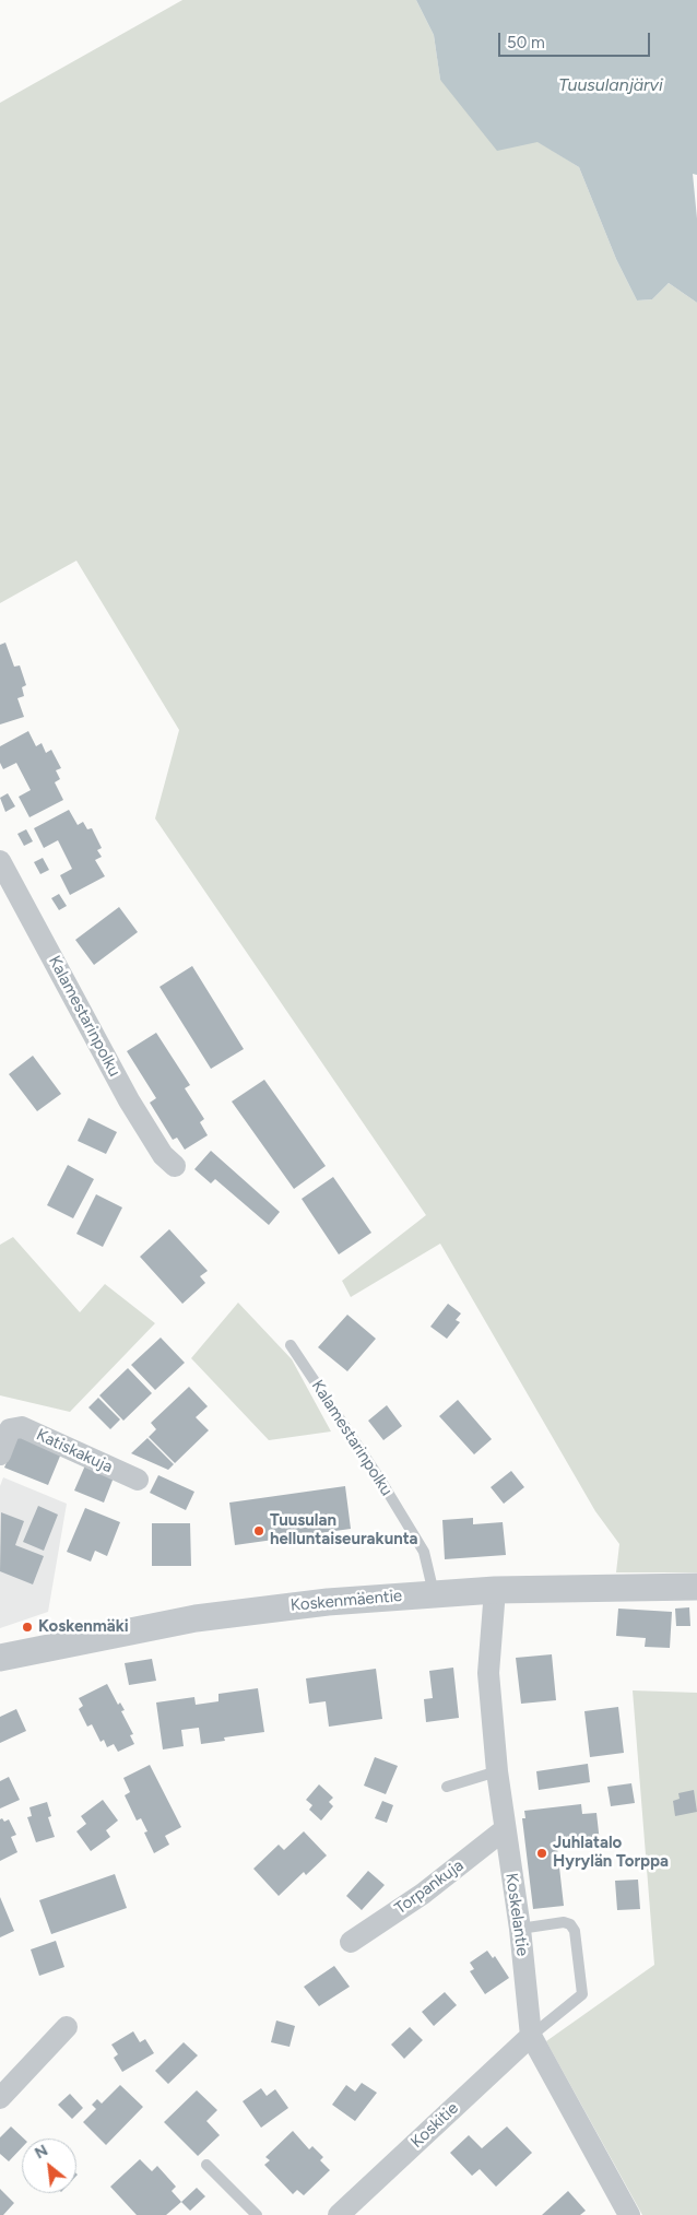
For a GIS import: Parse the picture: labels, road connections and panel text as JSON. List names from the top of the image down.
{
  "streets": {
    "street": [
      "Kalamestarinpolku",
      "Katiskakuja",
      "Koskenmäentie",
      "Torpankuja",
      "Koskelantie",
      "Koskitie"
    ]
  },
  "crossings": [
    ["Kalamestarinpolku", "Koskenmäentie"],
    ["Koskenmäentie", "Koskelantie"],
    ["Torpankuja", "Koskelantie"],
    ["Koskelantie", "Koskitie"]
  ],
  "water": ["Tuusulanjärvi"],
  "places": ["Tuusulan helluntaiseurakunta", "Koskenmäki", "Juhlatalo Hyrylän Torppa"],
  "scale_bar": "50 m",
  "north": "top left"
}
